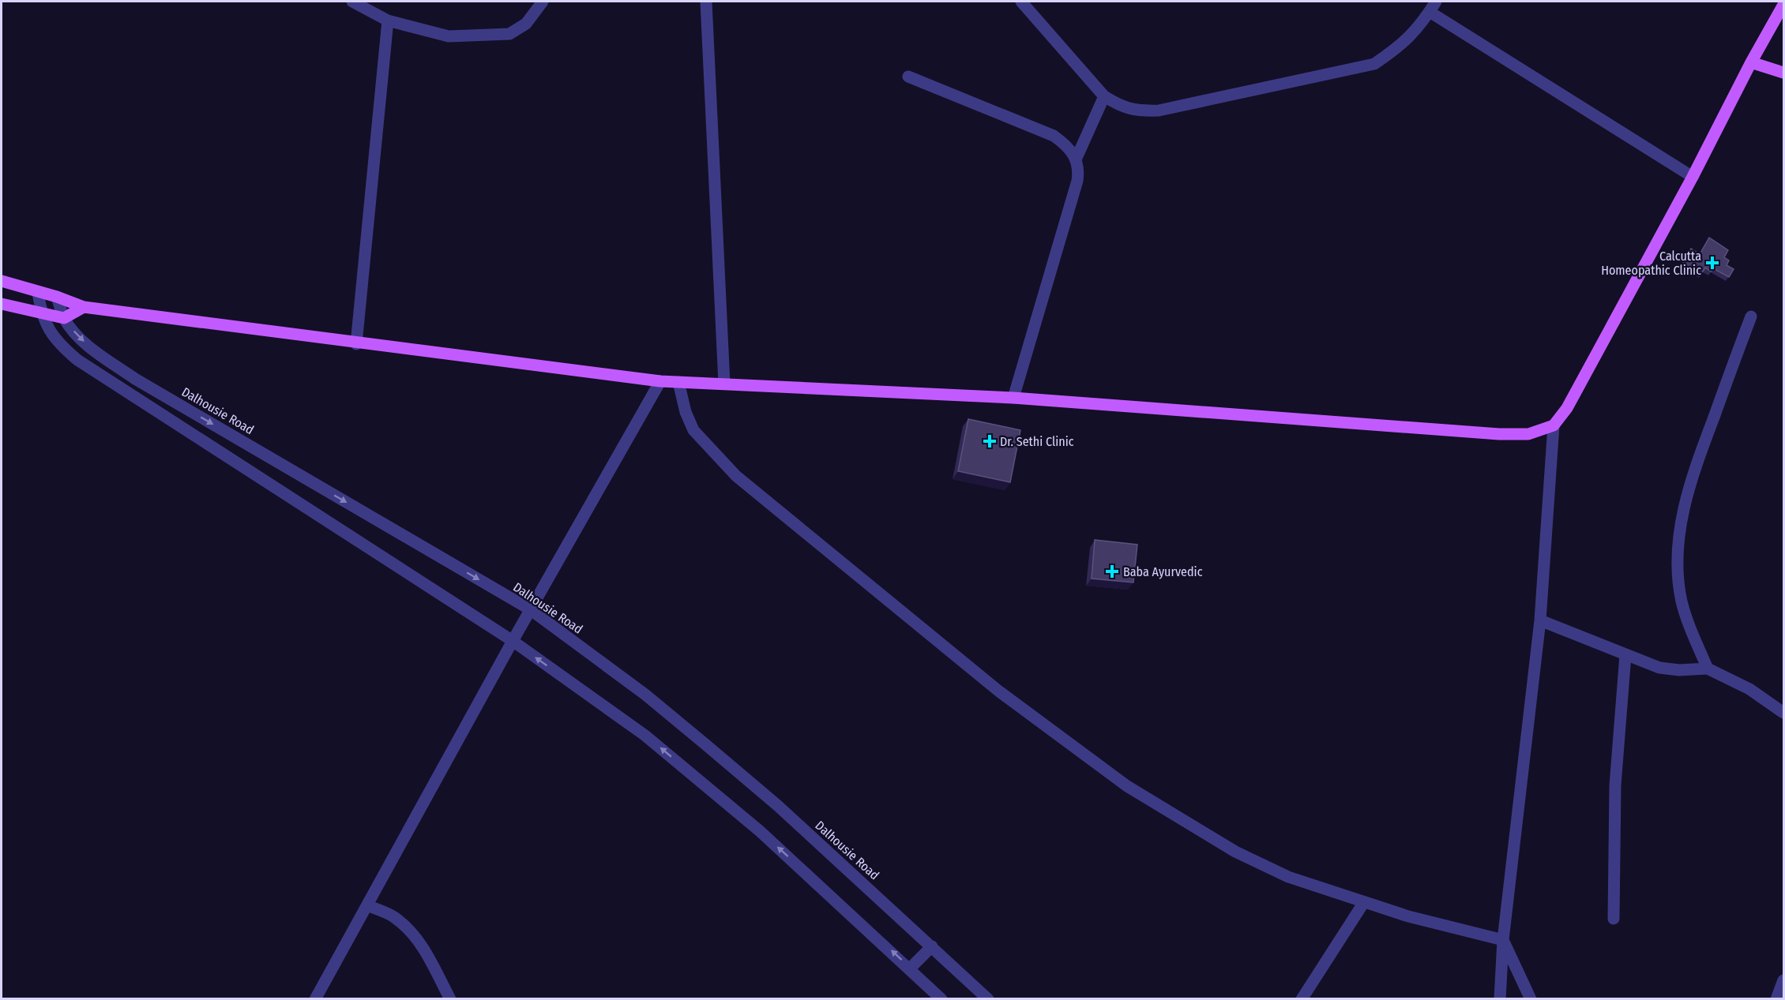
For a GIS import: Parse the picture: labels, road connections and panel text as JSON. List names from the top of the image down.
{
  "streets": {
    "street": ["Dalhousie Road"]
  },
  "places": {
    "health": ["Calcutta Homeopathic Clinic", "Dr. Sethi Clinic", "Baba Ayurvedic"]
  }
}
